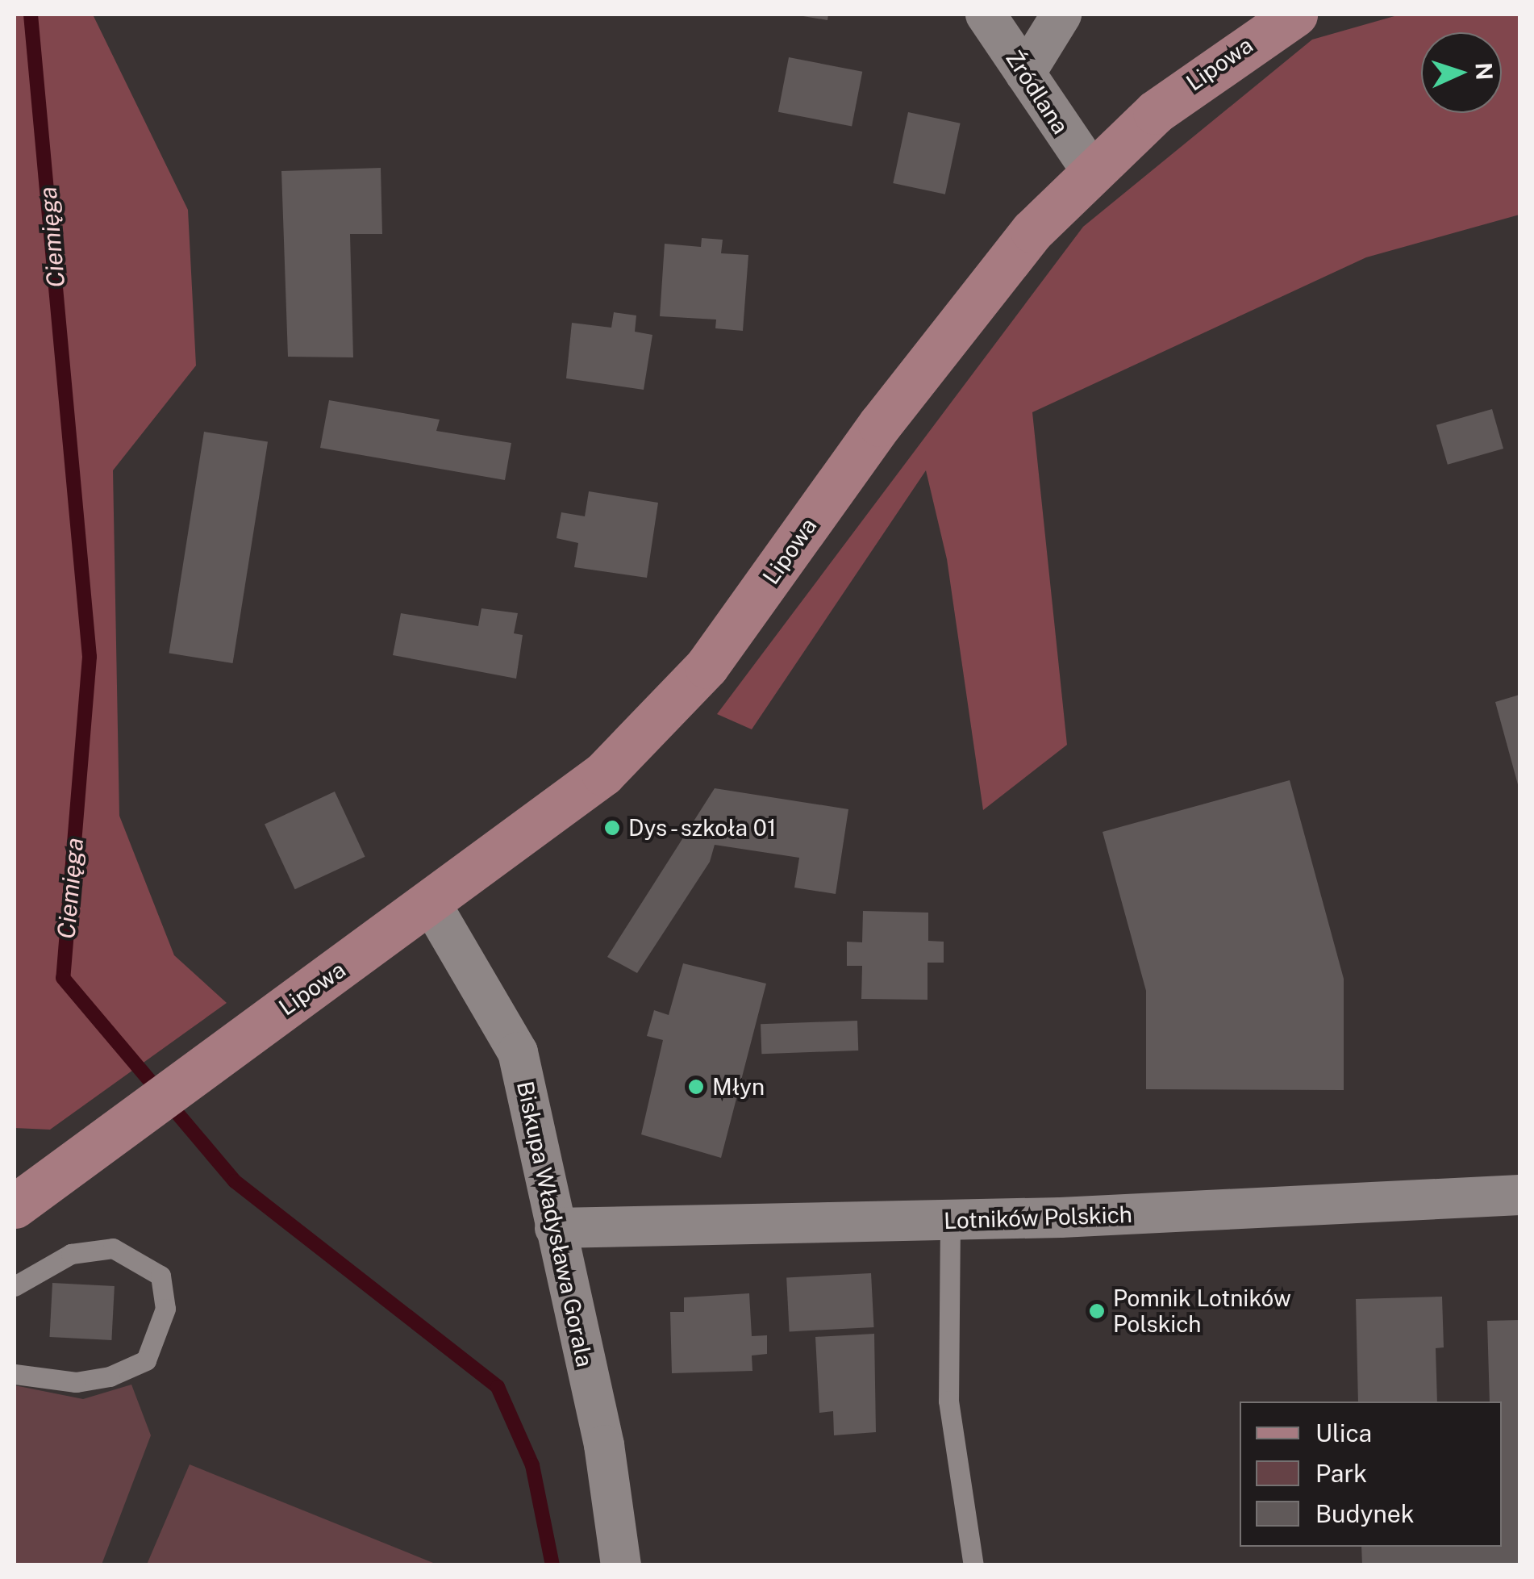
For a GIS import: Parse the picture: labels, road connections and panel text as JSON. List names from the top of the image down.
{
  "streets": {
    "street": [
      "Lipowa",
      "Źródlana",
      "Lotników Polskich",
      "Biskupa Władysława Gorala"
    ]
  },
  "crossings": [
    ["Lipowa", "Źródlana"],
    ["Lipowa", "Biskupa Władysława Gorala"],
    ["Lotników Polskich", "Biskupa Władysława Gorala"]
  ],
  "water": ["Ciemięga"],
  "places": ["Dys - szkoła 01", "Młyn", "Pomnik Lotników Polskich"],
  "legend": ["Ulica", "Park", "Budynek"],
  "north": "right"
}
